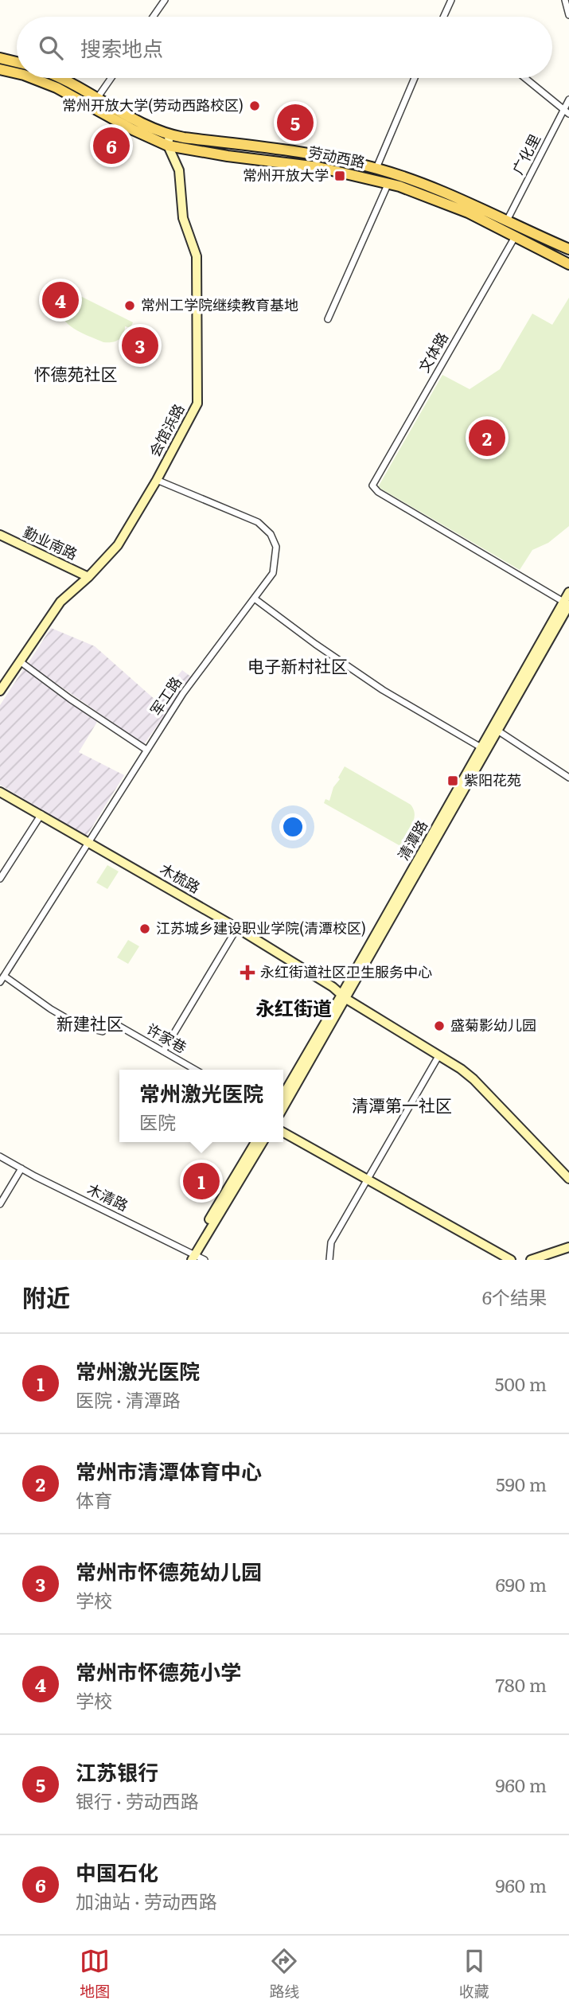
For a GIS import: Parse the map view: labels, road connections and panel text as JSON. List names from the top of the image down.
{
  "streets": {
    "main road": ["劳动西路"],
    "street": [
      "广化里",
      "文体路",
      "会馆浜路",
      "勤业南路",
      "军工路",
      "清潭路",
      "木梳路",
      "许家巷",
      "木清路"
    ]
  },
  "crossings": [
    ["广化里", "劳动西路"],
    ["劳动西路", "文体路"],
    ["劳动西路", "会馆浜路"],
    ["文体路", "清潭路"],
    ["会馆浜路", "勤业南路"],
    ["会馆浜路", "军工路"],
    ["军工路", "木梳路"],
    ["军工路", "许家巷"],
    ["清潭路", "木梳路"]
  ],
  "districts": [
    "怀德苑社区",
    "电子新村社区",
    "永红街道",
    "新建社区",
    "清潭第一社区"
  ],
  "places": {
    "other": [
      "常州开放大学(劳动西路校区)",
      "常州工学院继续教育基地",
      "江苏城乡建设职业学院(清潭校区)",
      "盛菊影幼儿园"
    ],
    "transit": ["常州开放大学", "紫阳花苑"],
    "health": ["永红街道社区卫生服务中心"]
  },
  "page": {
    "search": "搜索地点",
    "pins": [
      "5",
      "6",
      "4",
      "3",
      "2",
      "1"
    ],
    "popup": ["常州激光医院", "医院"],
    "heading": ["附近", "6个结果"],
    "list": [
      {
        "mark": "1",
        "name": "常州激光医院",
        "note": "医院 · 清潭路",
        "value": "500 m"
      },
      {
        "mark": "2",
        "name": "常州市清潭体育中心",
        "note": "体育",
        "value": "590 m"
      },
      {
        "mark": "3",
        "name": "常州市怀德苑幼儿园",
        "note": "学校",
        "value": "690 m"
      },
      {
        "mark": "4",
        "name": "常州市怀德苑小学",
        "note": "学校",
        "value": "780 m"
      },
      {
        "mark": "5",
        "name": "江苏银行",
        "note": "银行 · 劳动西路",
        "value": "960 m"
      },
      {
        "mark": "6",
        "name": "中国石化",
        "note": "加油站 · 劳动西路",
        "value": "960 m"
      }
    ],
    "nav": ["地图", "路线", "收藏"]
  }
}
